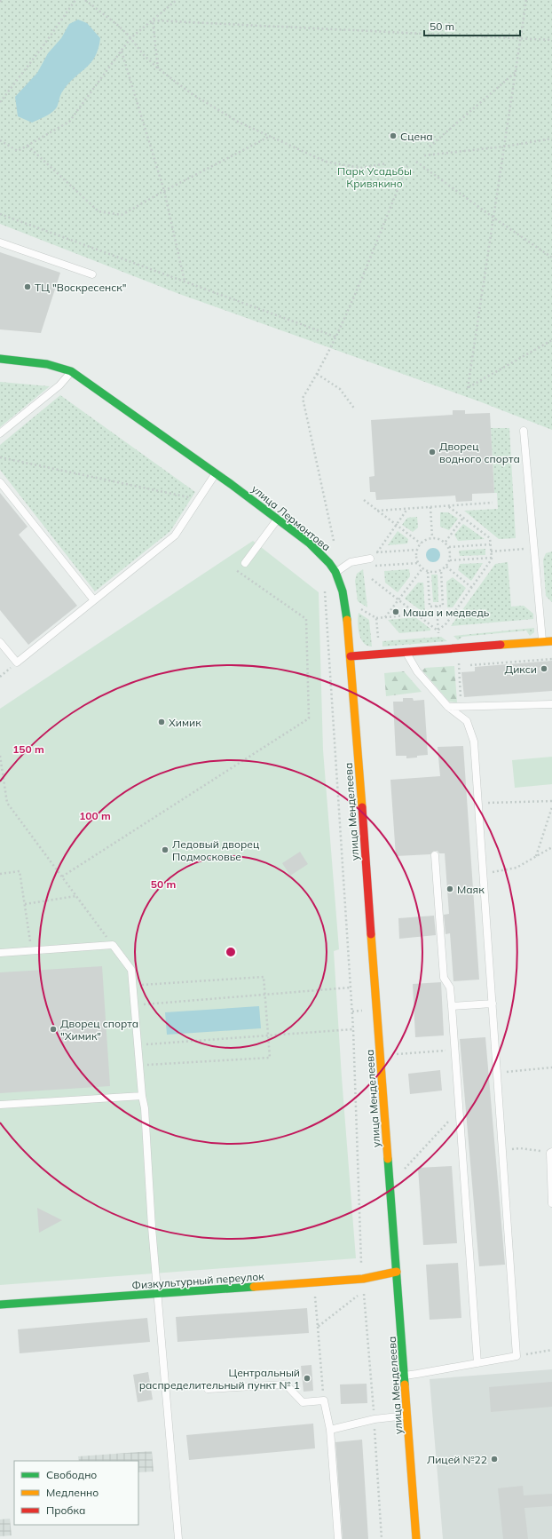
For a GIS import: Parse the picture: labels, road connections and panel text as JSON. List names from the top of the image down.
{
  "streets": {
    "main road": ["улица Лермонтова", "улица Менделеева", "Физкультурный переулок"]
  },
  "crossings": [
    ["улица Лермонтова", "улица Менделеева"],
    ["улица Менделеева", "Физкультурный переулок"]
  ],
  "parks": ["Парк Усадьбы Кривякино"],
  "places": [
    "Сцена",
    "ТЦ \"Воскресенск\"",
    "Дворец водного спорта",
    "Маша и медведь",
    "Дикси",
    "Химик",
    "Ледовый дворец Подмосковье",
    "Маяк",
    "Дворец спорта \"Химик\"",
    "Центральный распределительный пункт № 1",
    "Лицей №22"
  ],
  "legend": ["Свободно", "Медленно", "Пробка"],
  "scale_bar": "50 m",
  "rings": ["150 m", "100 m", "50 m"]
}
